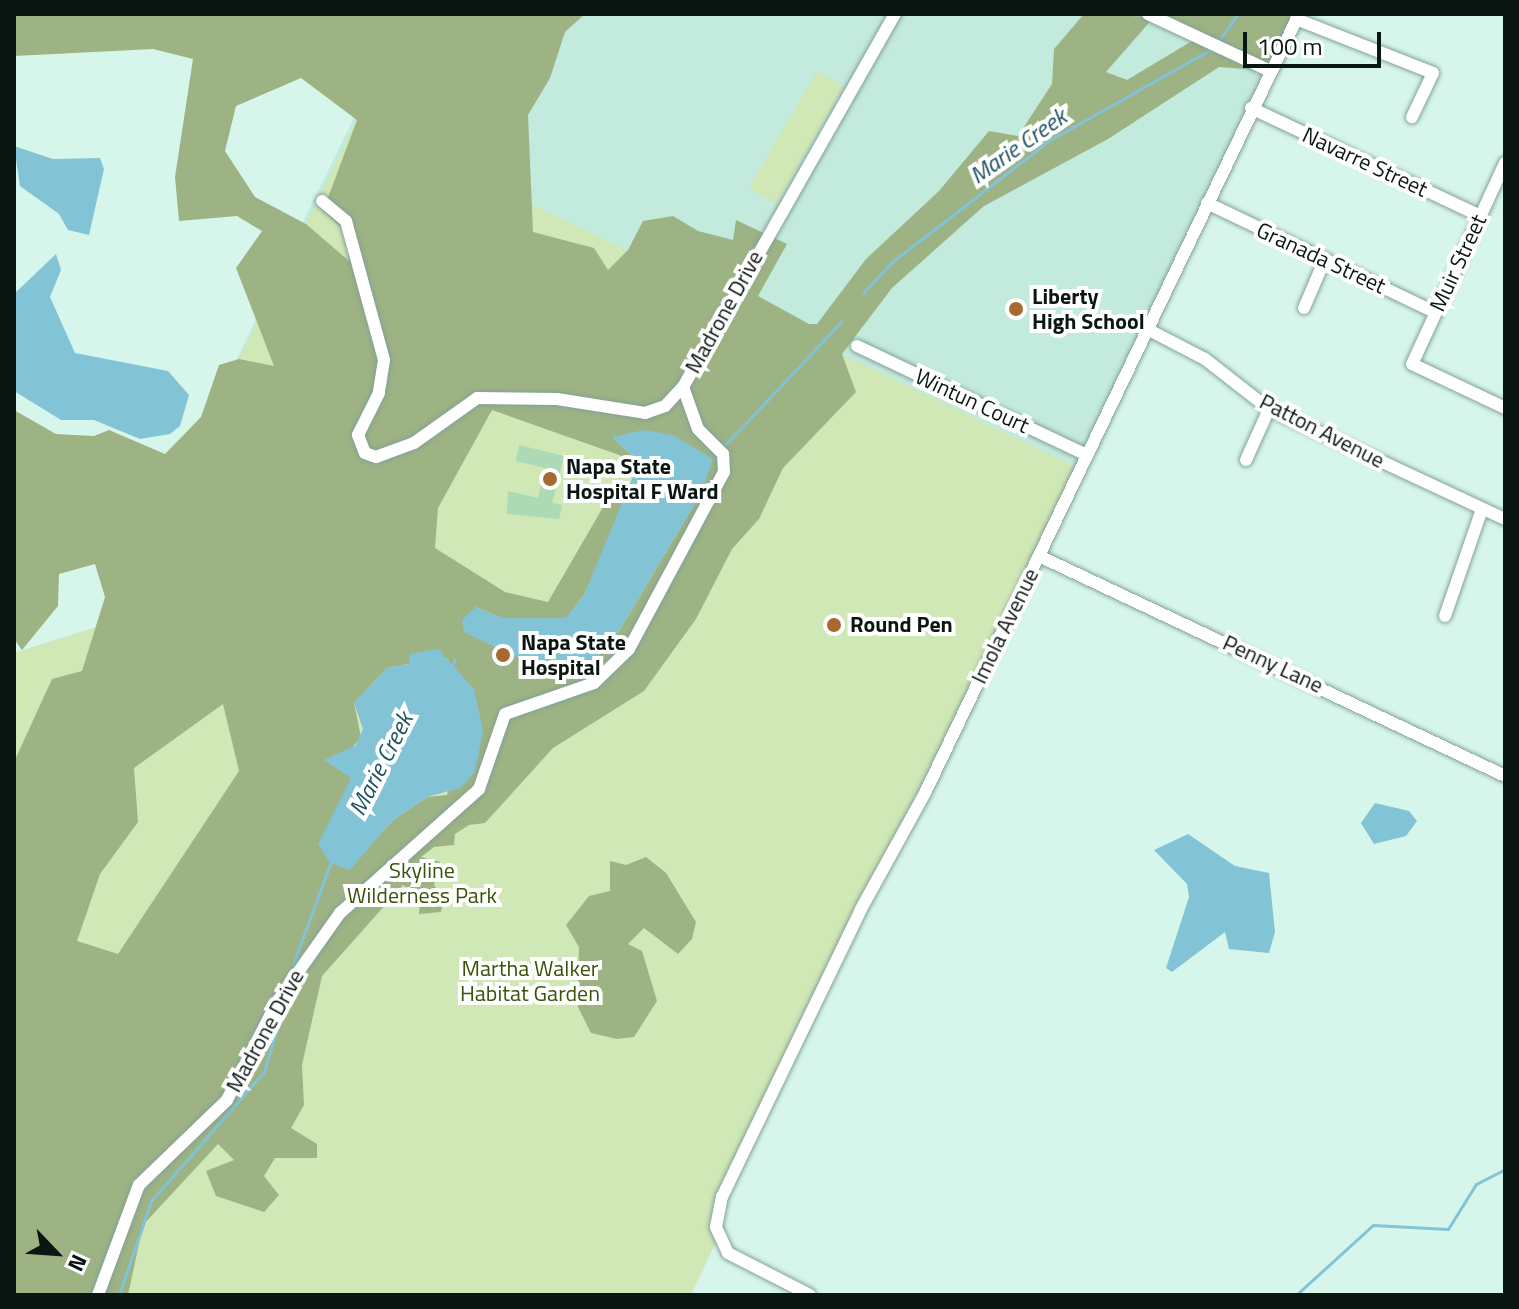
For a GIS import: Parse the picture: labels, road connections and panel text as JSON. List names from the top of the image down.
{
  "streets": {
    "street": [
      "Navarre Street",
      "Granada Street",
      "Muir Street",
      "Madrone Drive",
      "Wintun Court",
      "Patton Avenue",
      "Imola Avenue",
      "Penny Lane"
    ]
  },
  "crossings": [
    ["Navarre Street", "Muir Street"],
    ["Navarre Street", "Imola Avenue"],
    ["Granada Street", "Muir Street"],
    ["Granada Street", "Imola Avenue"],
    ["Wintun Court", "Imola Avenue"],
    ["Patton Avenue", "Imola Avenue"],
    ["Imola Avenue", "Penny Lane"]
  ],
  "water": ["Marie Creek"],
  "parks": ["Skyline Wilderness Park", "Martha Walker Habitat Garden"],
  "places": [
    "Liberty High School",
    "Napa State Hospital F Ward",
    "Round Pen",
    "Napa State Hospital"
  ],
  "scale_bar": "100 m",
  "north": "bottom right"
}
